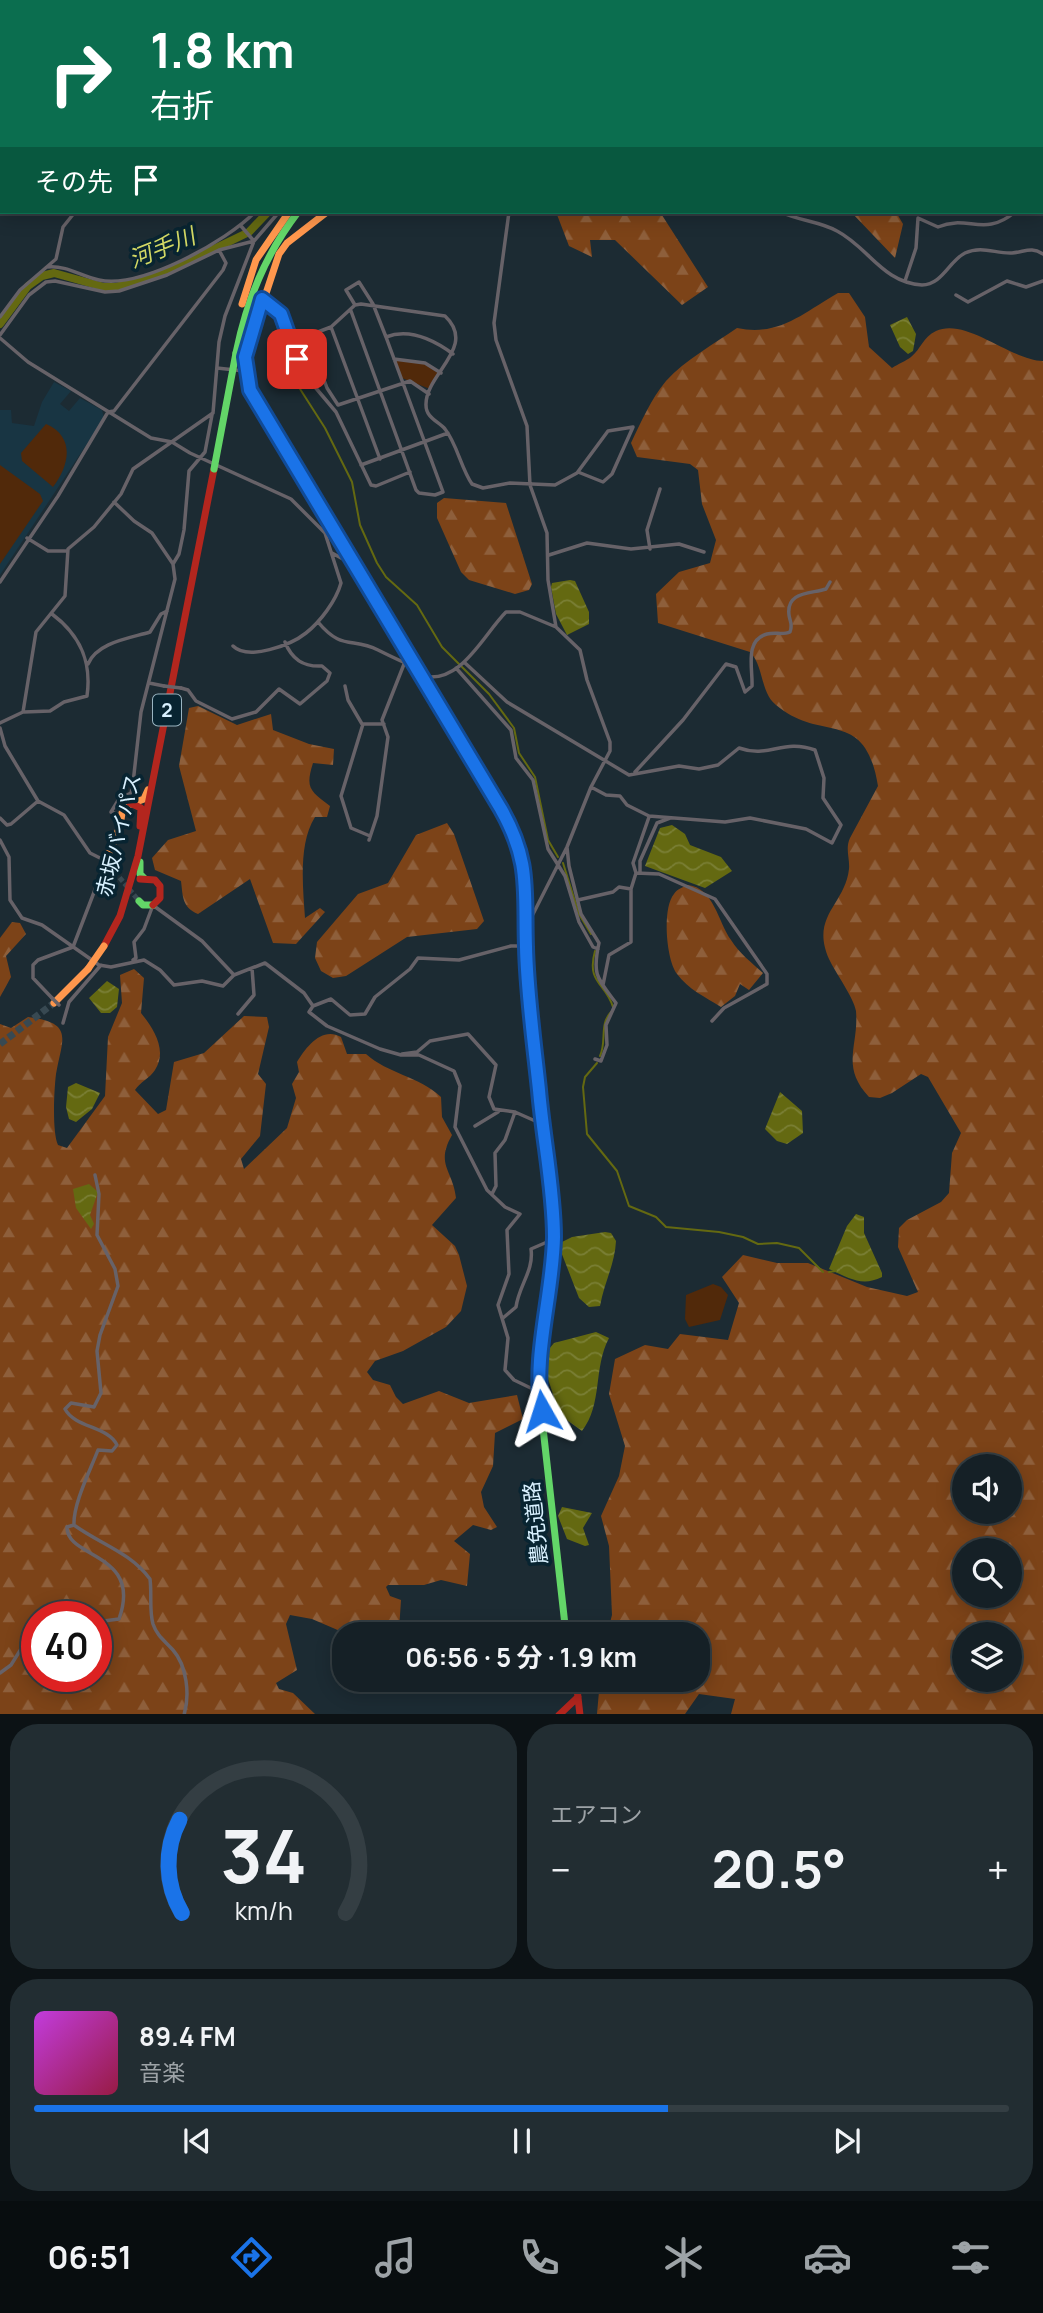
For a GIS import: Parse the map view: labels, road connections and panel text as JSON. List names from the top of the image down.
{
  "streets": {
    "main road": ["2", "赤坂バイパス", "農免道路"]
  },
  "water": ["河手川"],
  "page": {
    "turn": ["1.8 km", "右折"],
    "then": "その先",
    "limit": "40",
    "trip": "06:56 · 5 分 · 1.9 km",
    "tile": "エアコン",
    "heat": ["−", "20.5°", "+"],
    "song": ["89.4 FM", "音楽"],
    "tabs": "06:51",
    "gauge": ["34", "km/h"]
  }
}
